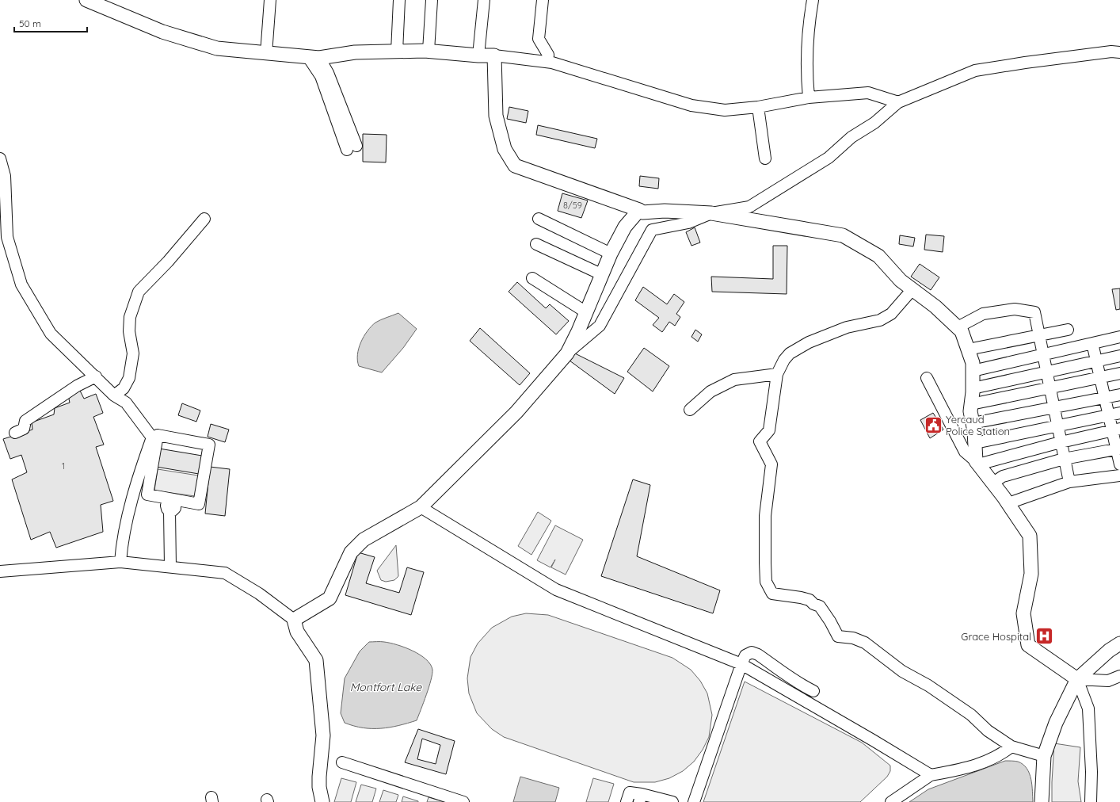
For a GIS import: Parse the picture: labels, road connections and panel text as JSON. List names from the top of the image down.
{
  "water": ["Montfort Lake"],
  "places": {
    "public building": ["Yercaud Police Station"],
    "hospital": ["Grace Hospital"]
  },
  "house_numbers": ["8/59", "1"],
  "scale_bar": "50 m"
}
